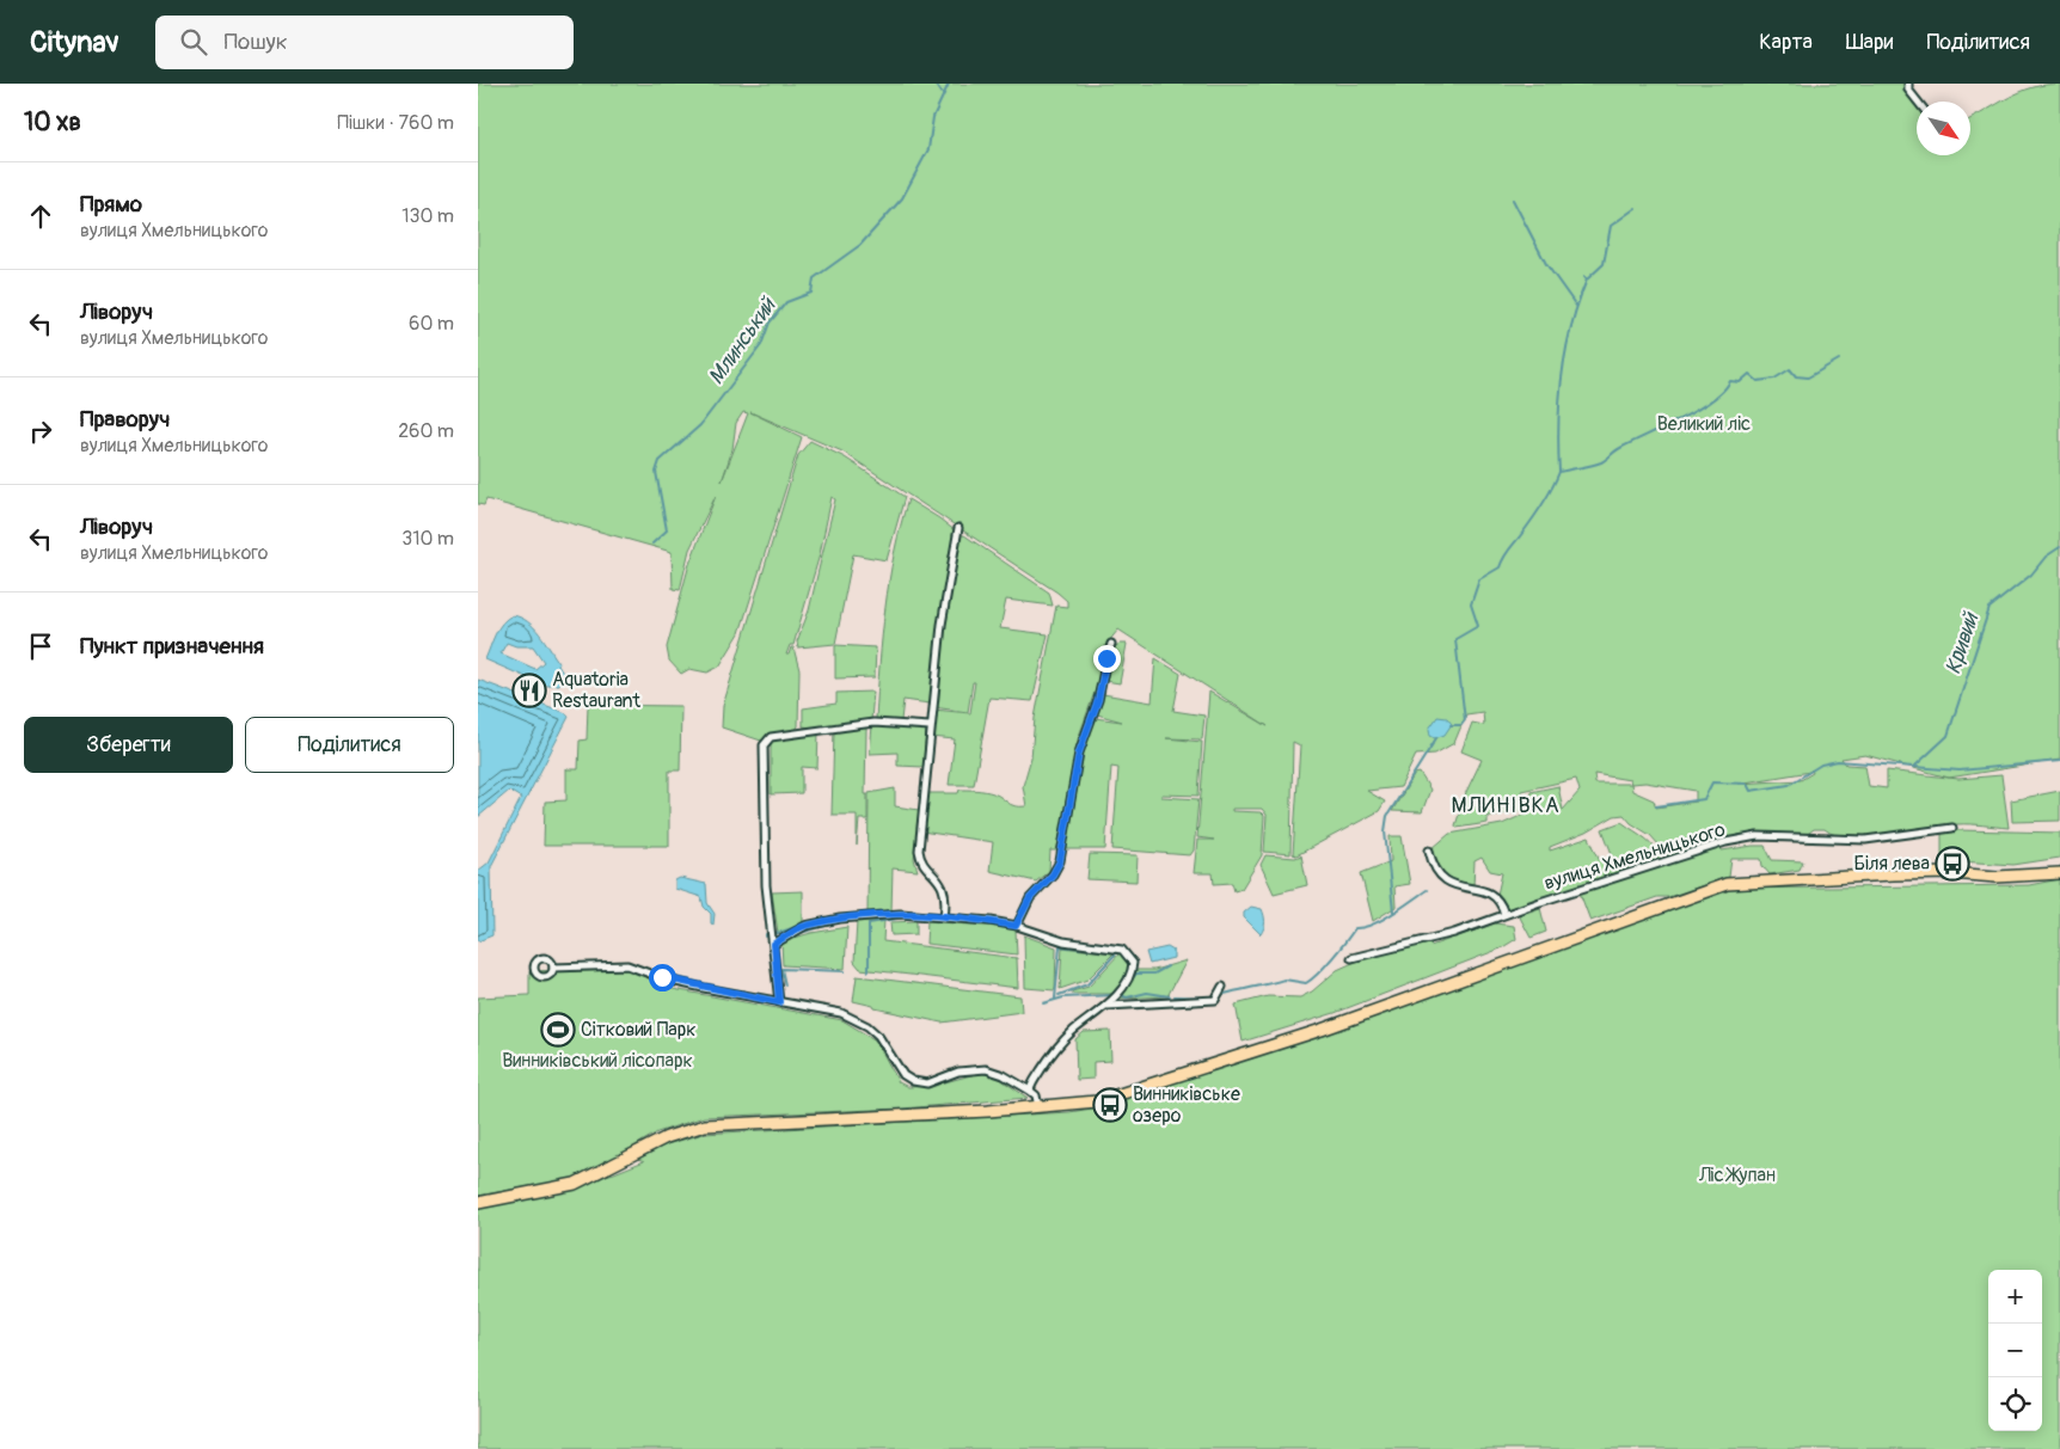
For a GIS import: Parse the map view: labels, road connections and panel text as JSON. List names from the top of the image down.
{
  "streets": {
    "street": ["вулиця Хмельницького"]
  },
  "districts": ["МЛИНІВКА"],
  "water": ["Млинський", "Кривий"],
  "parks": ["Великий ліс", "Винниківський лісопарк", "Ліс Жупан"],
  "places": {
    "restaurant": ["Aquatoria Restaurant"],
    "bus stop": ["Бiля лева", "Винниківське озеро"],
    "sports": ["Сітковий Парк"]
  },
  "north": "bottom right",
  "page": {
    "header": "Citynav",
    "search": "Пошук",
    "nav": ["Карта", "Шари", "Поділитися"],
    "heading": ["10 хв", "Пішки · 760 m"],
    "list": [
      ["Прямо", "вулиця Хмельницького", "130 m"],
      ["Ліворуч", "вулиця Хмельницького", "60 m"],
      ["Праворуч", "вулиця Хмельницького", "260 m"],
      ["Ліворуч", "вулиця Хмельницького", "310 m"],
      "Пункт призначення"
    ],
    "buttons": ["Зберегти", "Поділитися"],
    "map_buttons": ["+", "−"]
  }
}
